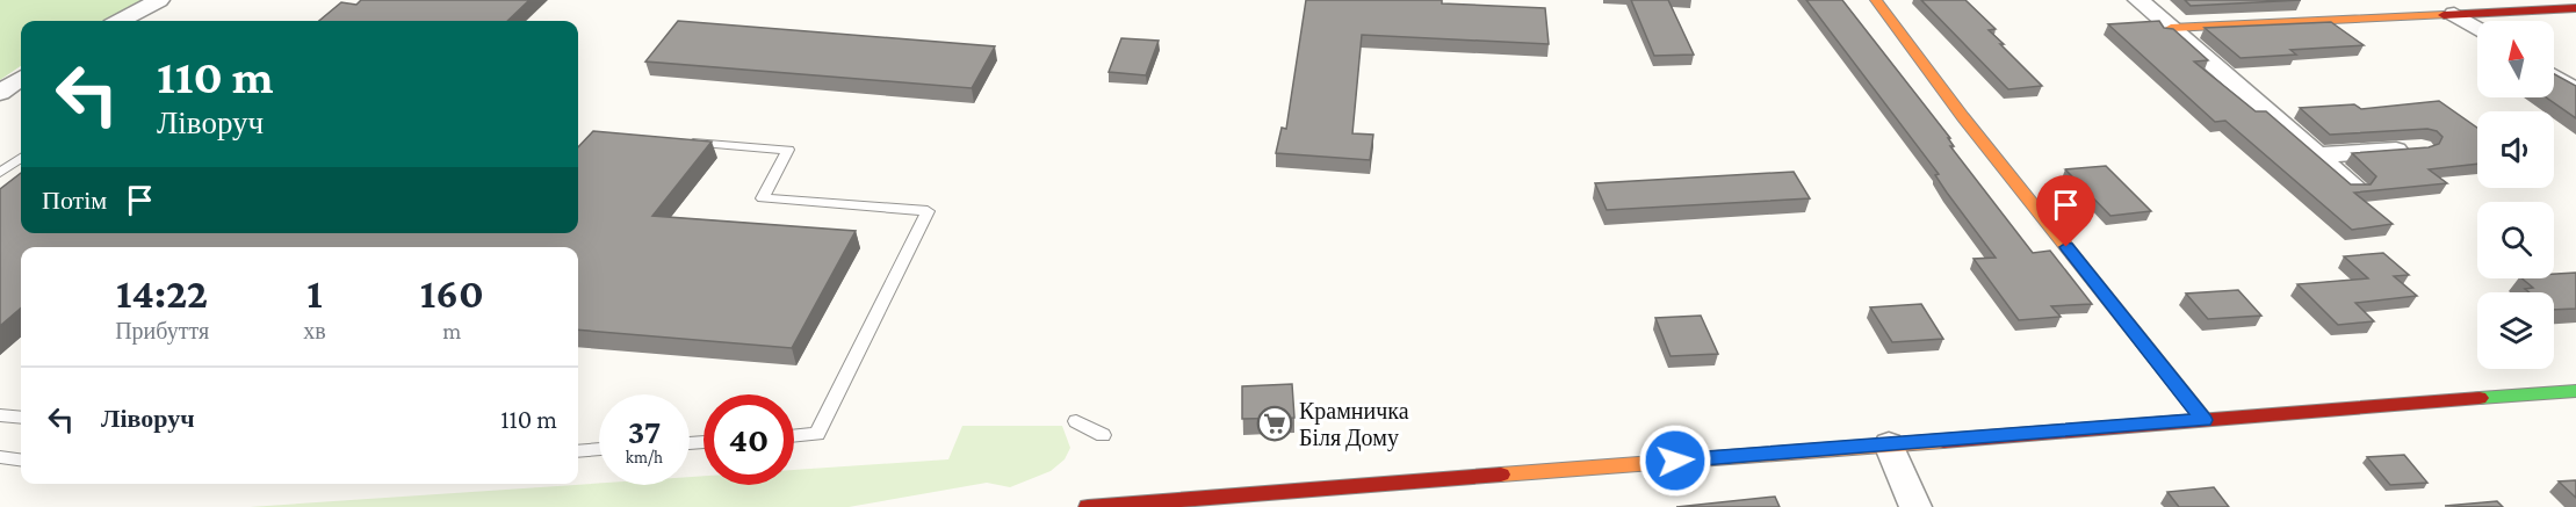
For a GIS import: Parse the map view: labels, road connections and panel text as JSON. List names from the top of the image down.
{
  "places": {
    "supermarket": ["Крамничка Біля Дому"]
  },
  "north": "top",
  "page": {
    "turn": ["110 m", "Ліворуч"],
    "then": "Потім",
    "eta": [
      "14:22",
      "Прибуття",
      "1",
      "хв",
      "160",
      "m"
    ],
    "list": [
      {
        "name": "Ліворуч",
        "value": "110 m"
      }
    ],
    "speed": "37 km/h",
    "limit": "40"
  }
}
